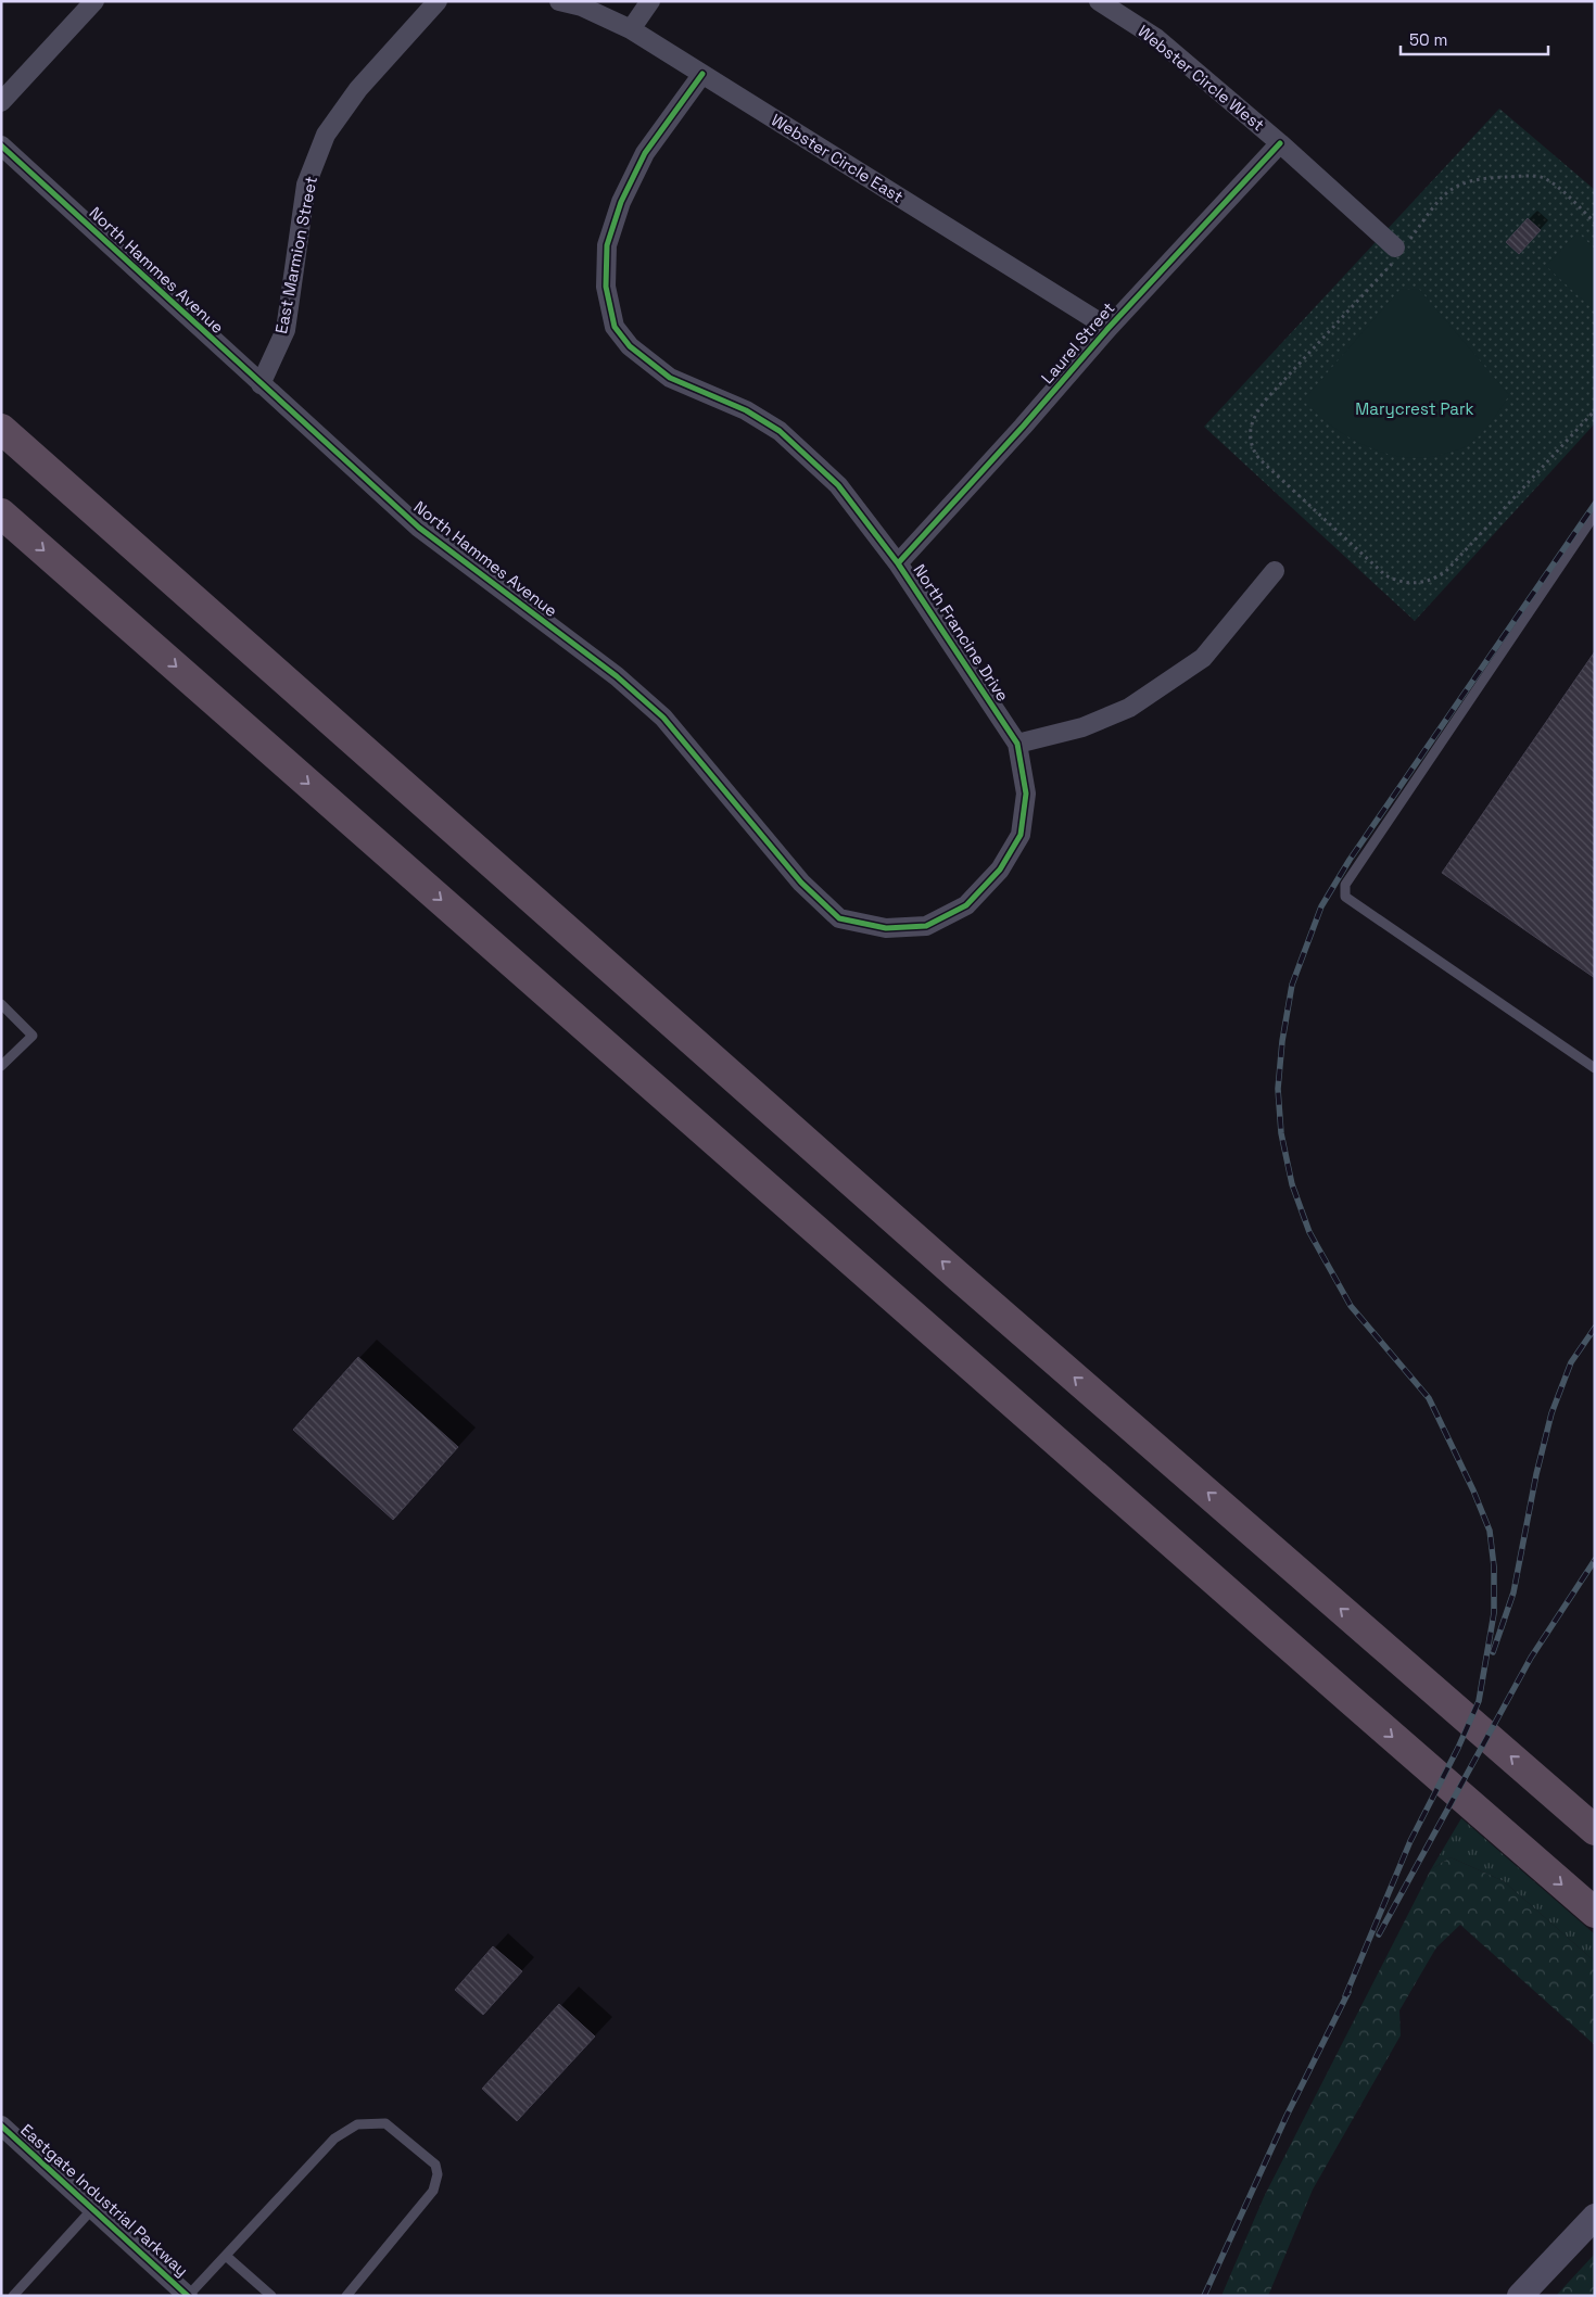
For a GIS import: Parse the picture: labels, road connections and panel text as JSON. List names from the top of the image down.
{
  "streets": {
    "street": [
      "Webster Circle West",
      "Webster Circle East",
      "East Marmion Street",
      "North Hammes Avenue",
      "Laurel Street",
      "North Francine Drive",
      "Eastgate Industrial Parkway"
    ]
  },
  "crossings": [
    ["Webster Circle West", "Laurel Street"],
    ["Webster Circle East", "Laurel Street"],
    ["Webster Circle East", "North Francine Drive"],
    ["East Marmion Street", "North Hammes Avenue"],
    ["North Hammes Avenue", "North Francine Drive"],
    ["Laurel Street", "North Francine Drive"]
  ],
  "parks": ["Marycrest Park"],
  "scale_bar": "50 m"
}
